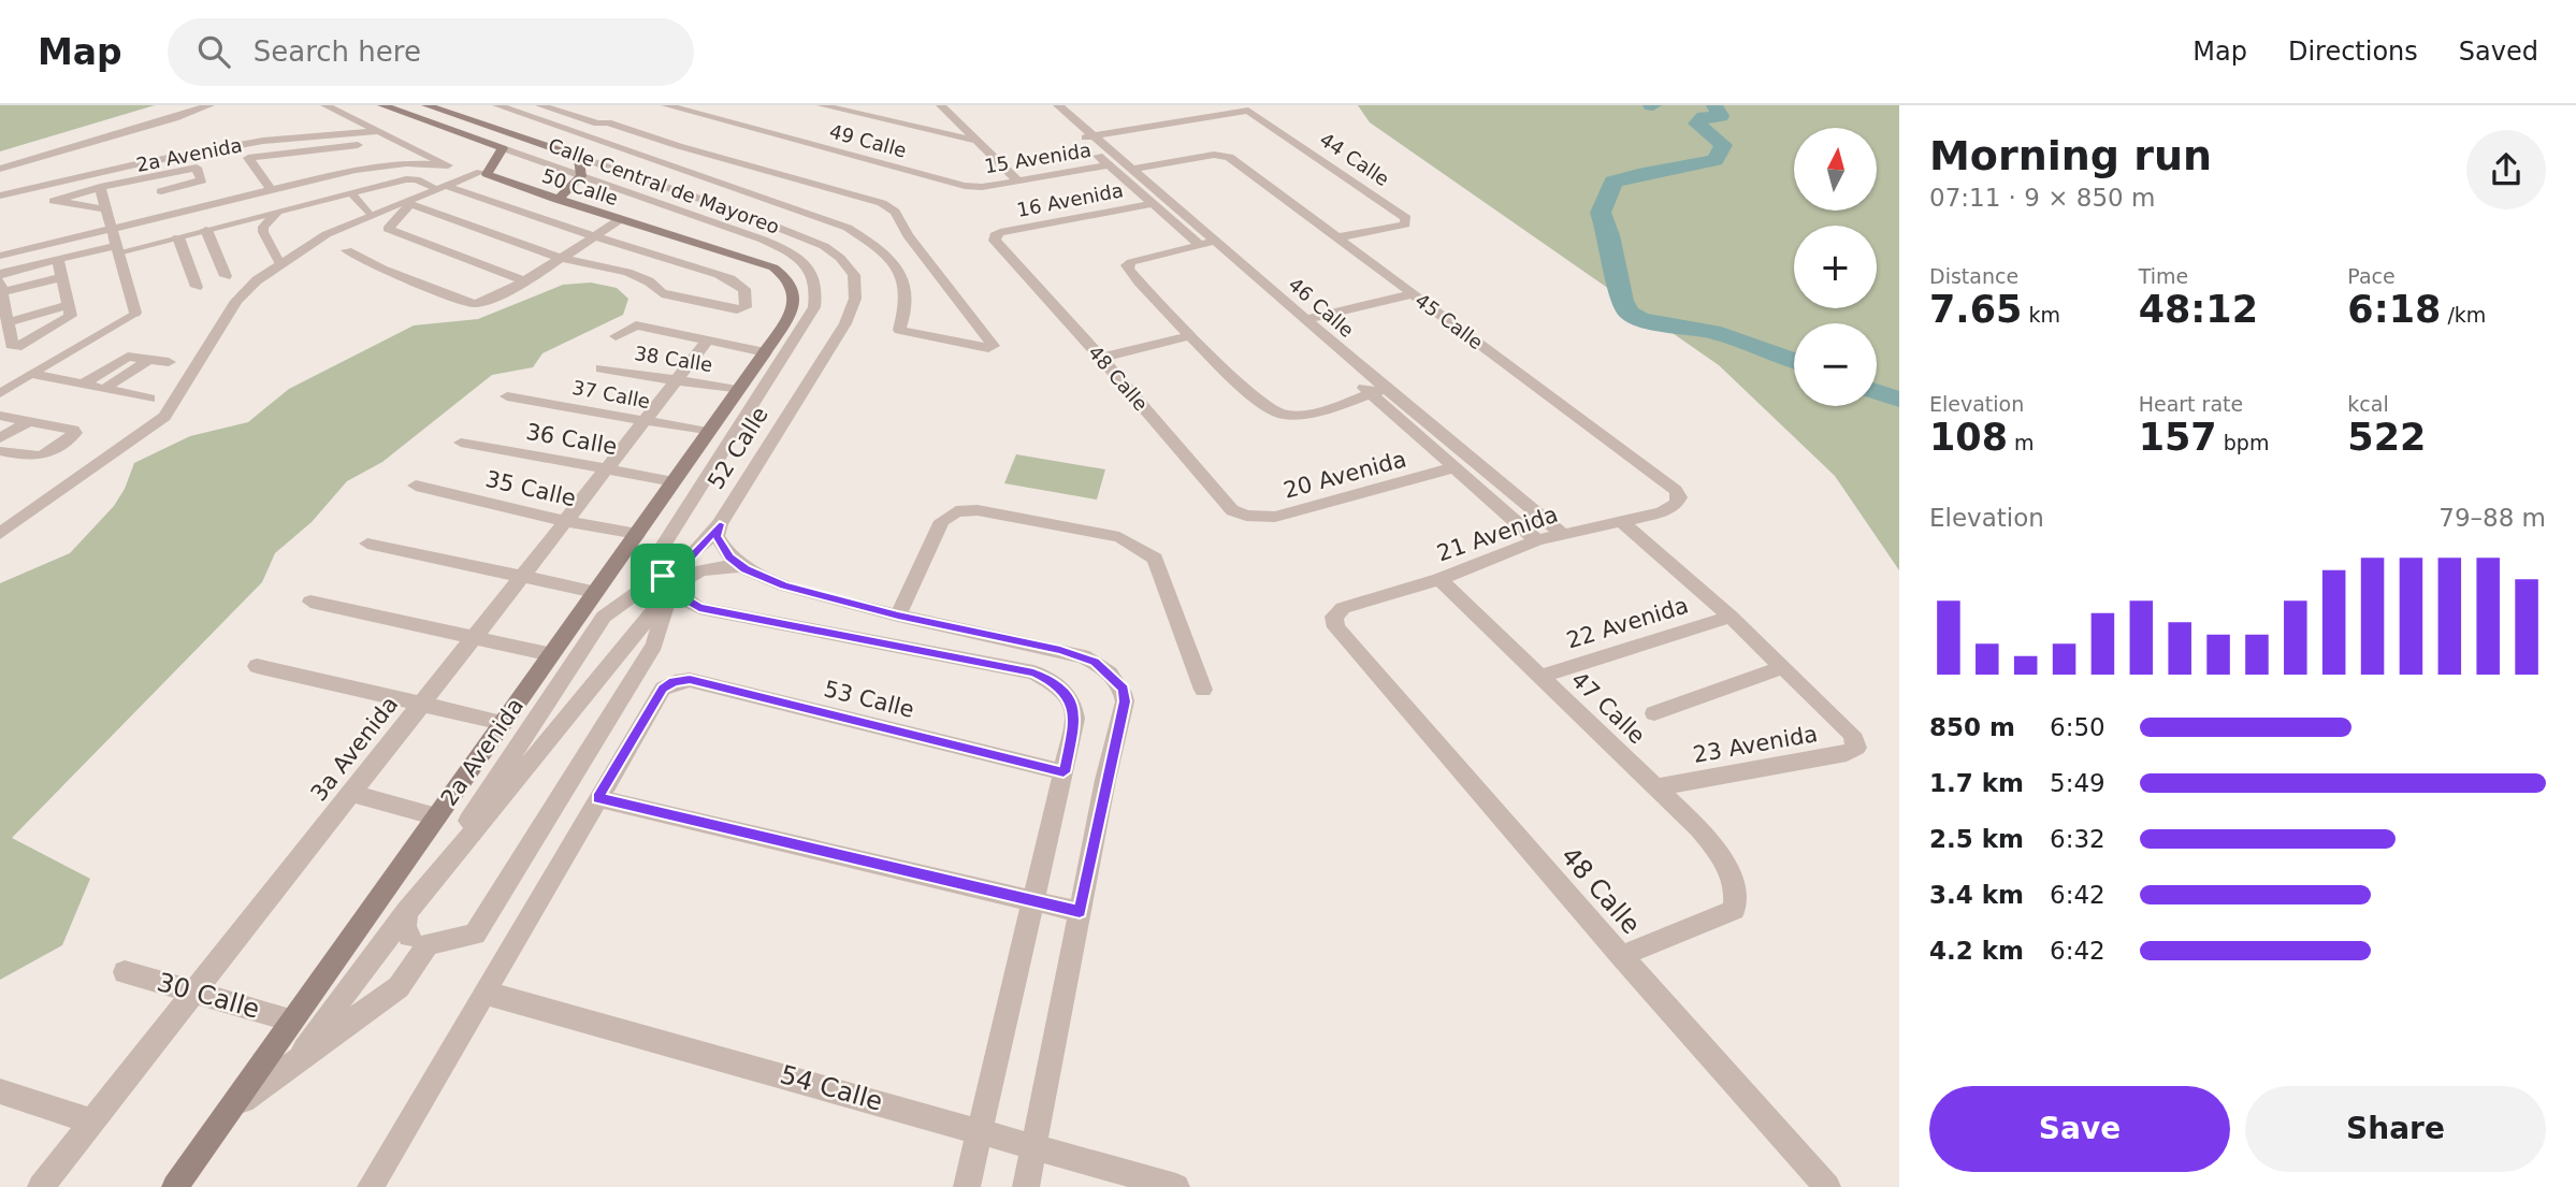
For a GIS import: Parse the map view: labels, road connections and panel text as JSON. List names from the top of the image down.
{
  "streets": {
    "main road": ["2a Avenida", "Calle Central de Mayoreo", "50 Calle"],
    "street": [
      "49 Calle",
      "15 Avenida",
      "44 Calle",
      "16 Avenida",
      "46 Calle",
      "45 Calle",
      "38 Calle",
      "48 Calle",
      "37 Calle",
      "36 Calle",
      "52 Calle",
      "20 Avenida",
      "35 Calle",
      "21 Avenida",
      "22 Avenida",
      "53 Calle",
      "47 Calle",
      "23 Avenida",
      "3a Avenida",
      "30 Calle",
      "54 Calle"
    ]
  },
  "crossings": [
    ["49 Calle", "15 Avenida"],
    ["2a Avenida", "Calle Central de Mayoreo"],
    ["2a Avenida", "50 Calle"],
    ["2a Avenida", "38 Calle"],
    ["2a Avenida", "37 Calle"],
    ["2a Avenida", "36 Calle"],
    ["2a Avenida", "35 Calle"],
    ["2a Avenida", "30 Calle"],
    ["15 Avenida", "46 Calle"],
    ["44 Calle", "45 Calle"],
    ["Calle Central de Mayoreo", "52 Calle"],
    ["16 Avenida", "46 Calle"],
    ["16 Avenida", "48 Calle"],
    ["46 Calle", "45 Calle"],
    ["46 Calle", "20 Avenida"],
    ["46 Calle", "21 Avenida"],
    ["45 Calle", "21 Avenida"],
    ["38 Calle", "3a Avenida"],
    ["48 Calle", "20 Avenida"],
    ["48 Calle", "21 Avenida"],
    ["48 Calle", "47 Calle"],
    ["37 Calle", "3a Avenida"],
    ["36 Calle", "3a Avenida"],
    ["35 Calle", "3a Avenida"],
    ["21 Avenida", "47 Calle"],
    ["22 Avenida", "47 Calle"],
    ["47 Calle", "23 Avenida"],
    ["3a Avenida", "30 Calle"]
  ],
  "north": "top",
  "page": {
    "header": "Map",
    "search": "Search here",
    "nav": ["Map", "Directions", "Saved"],
    "heading": ["Morning run", "07:11 · 9 × 850 m"],
    "map_buttons": ["+", "−"],
    "stats": [
      ["Distance", "7.65 km"],
      ["Time", "48:12"],
      ["Pace", "6:18 /km"],
      ["Elevation", "108 m"],
      ["Heart rate", "157 bpm"],
      ["kcal", "522"]
    ],
    "chart": ["Elevation", "79–88 m"],
    "list": [
      {
        "name": "850 m",
        "note": "6:50"
      },
      {
        "name": "1.7 km",
        "note": "5:49"
      },
      {
        "name": "2.5 km",
        "note": "6:32"
      },
      {
        "name": "3.4 km",
        "note": "6:42"
      },
      {
        "name": "4.2 km",
        "note": "6:42"
      }
    ],
    "buttons": ["Save", "Share"]
  }
}
